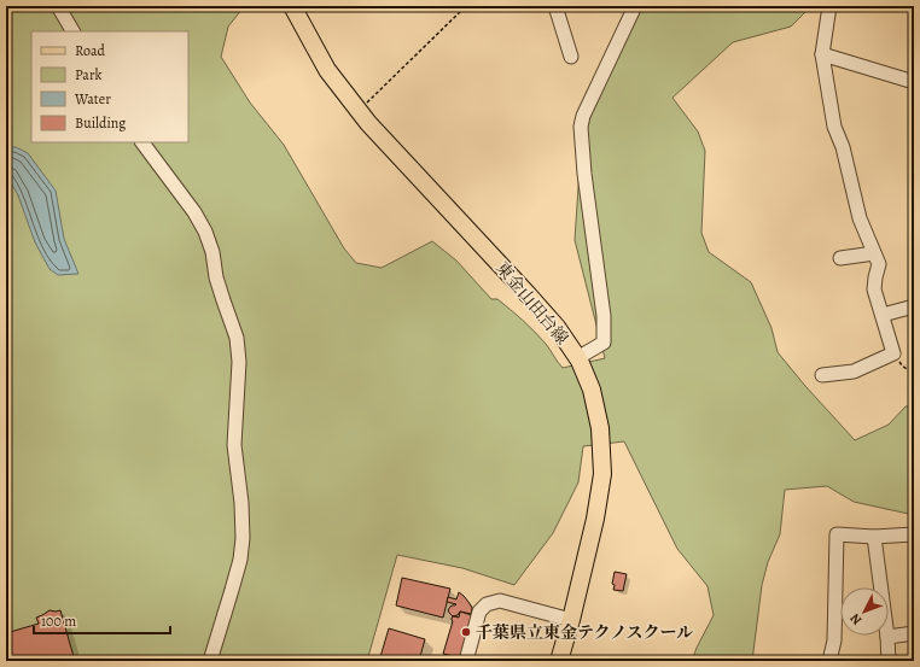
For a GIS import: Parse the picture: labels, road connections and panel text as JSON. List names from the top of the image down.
{
  "streets": {
    "main road": ["東金山田台線"]
  },
  "places": ["千葉県立東金テクノスクール"],
  "legend": [
    "Road",
    "Park",
    "Water",
    "Building"
  ],
  "scale_bar": "100 m",
  "north": "bottom left"
}
